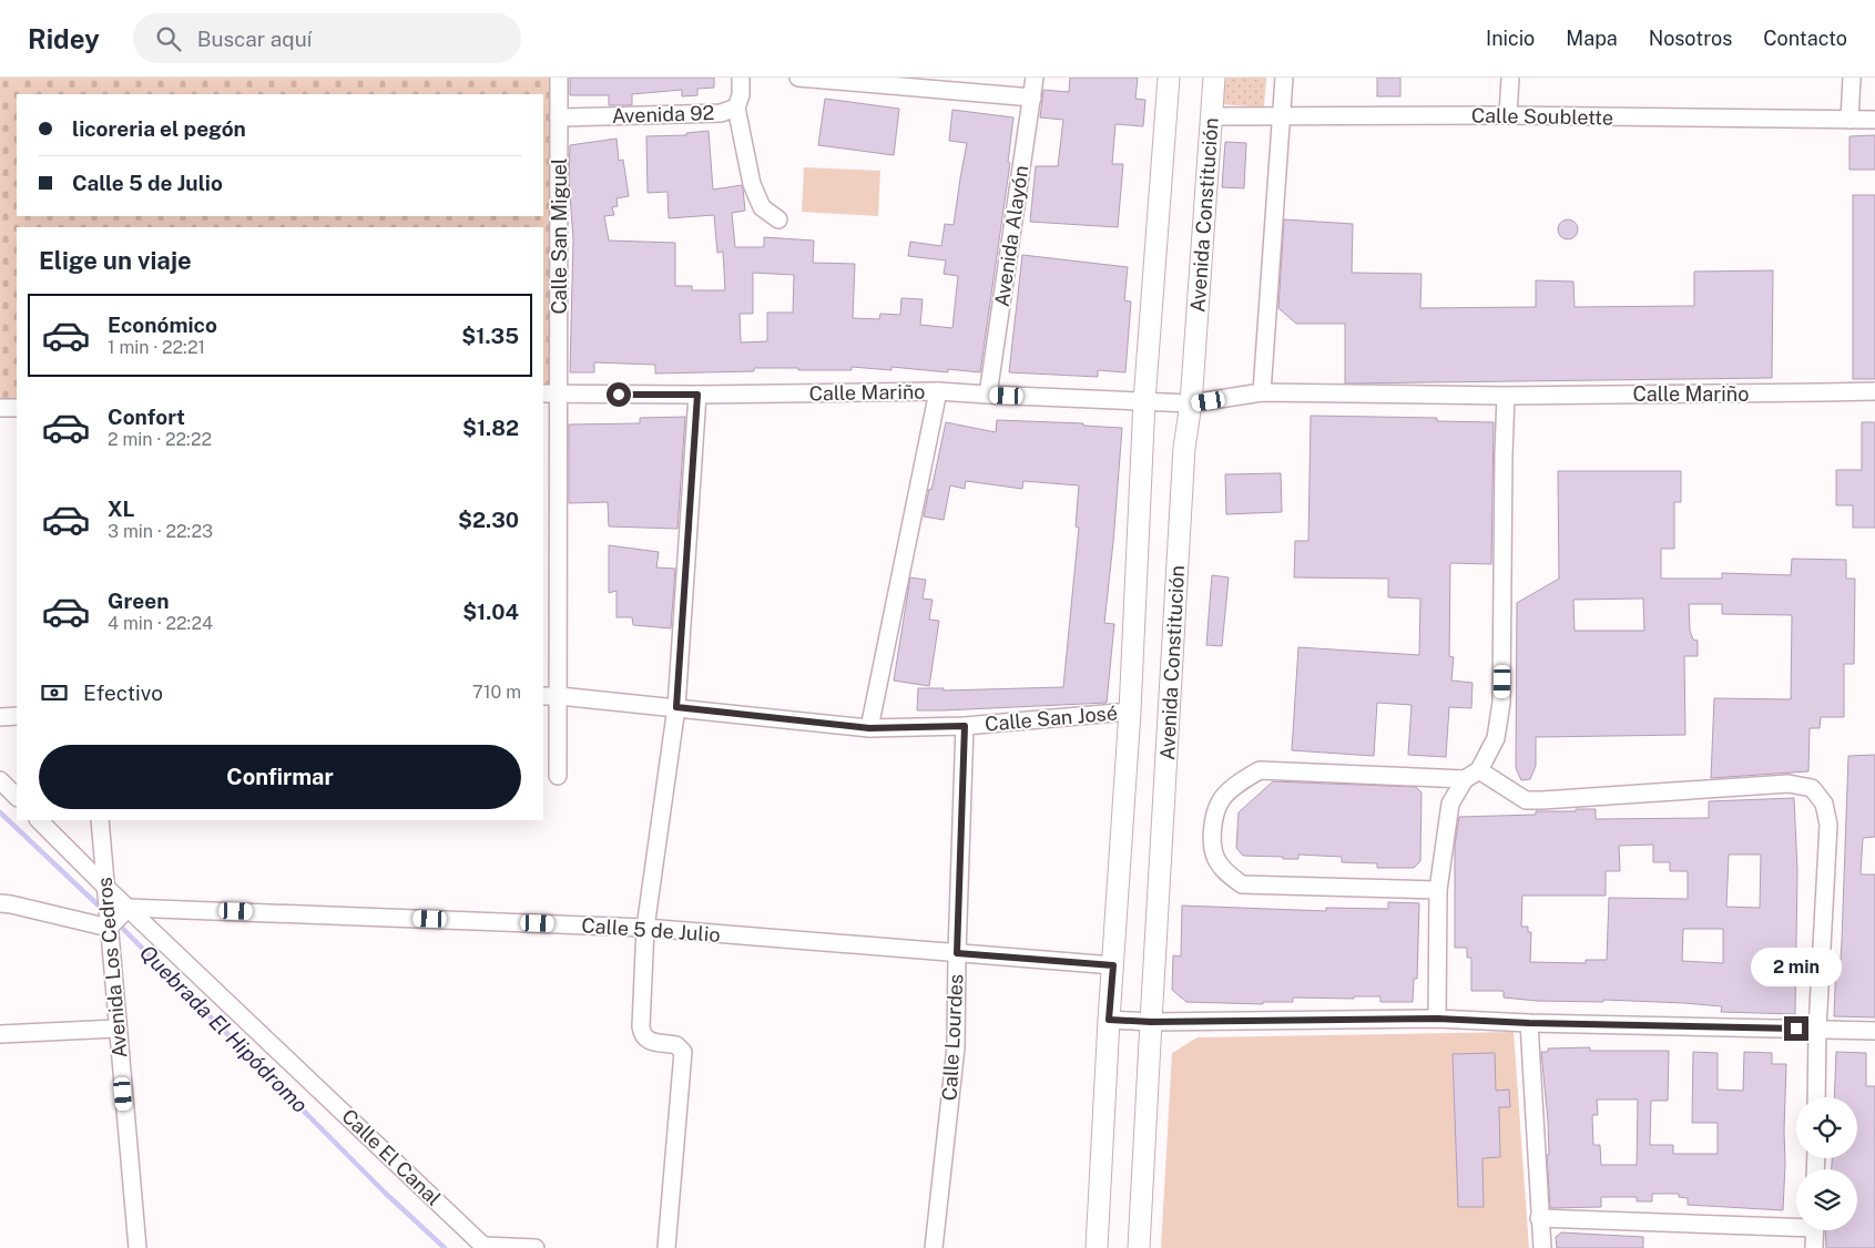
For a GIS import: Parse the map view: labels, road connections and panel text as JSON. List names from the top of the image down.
{
  "streets": {
    "street": [
      "Avenida 92",
      "Calle Soublette",
      "Avenida Constitución",
      "Calle San Miguel",
      "Avenida Alayón",
      "Calle Mariño",
      "Calle San José",
      "Calle 5 de Julio",
      "Avenida Los Cedros",
      "Calle Lourdes",
      "Calle El Canal"
    ]
  },
  "crossings": [
    ["Avenida 92", "Calle San Miguel"],
    ["Calle Soublette", "Avenida Constitución"],
    ["Avenida Constitución", "Calle Mariño"],
    ["Avenida Constitución", "Calle San José"],
    ["Avenida Constitución", "Calle 5 de Julio"],
    ["Calle San Miguel", "Calle Mariño"],
    ["Calle San Miguel", "Calle San José"],
    ["Avenida Alayón", "Calle Mariño"],
    ["Calle San José", "Calle Lourdes"],
    ["Calle 5 de Julio", "Calle Lourdes"],
    ["Calle 5 de Julio", "Calle El Canal"],
    ["Avenida Los Cedros", "Calle El Canal"]
  ],
  "water": ["Quebrada El Hipódromo"],
  "page": {
    "header": "Ridey",
    "search": "Buscar aquí",
    "nav": [
      "Inicio",
      "Mapa",
      "Nosotros",
      "Contacto"
    ],
    "banner": ["licoreria el pegón", "Calle 5 de Julio"],
    "heading": "Elige un viaje",
    "list": [
      {
        "name": "Económico",
        "note": "1 min · 22:21",
        "value": "$1.35"
      },
      {
        "name": "Confort",
        "note": "2 min · 22:22",
        "value": "$1.82"
      },
      {
        "name": "XL",
        "note": "3 min · 22:23",
        "value": "$2.30"
      },
      {
        "name": "Green",
        "note": "4 min · 22:24",
        "value": "$1.04"
      }
    ],
    "pay": ["Efectivo", "710 m"],
    "buttons": "Confirmar",
    "bubble": "2 min"
  }
}
